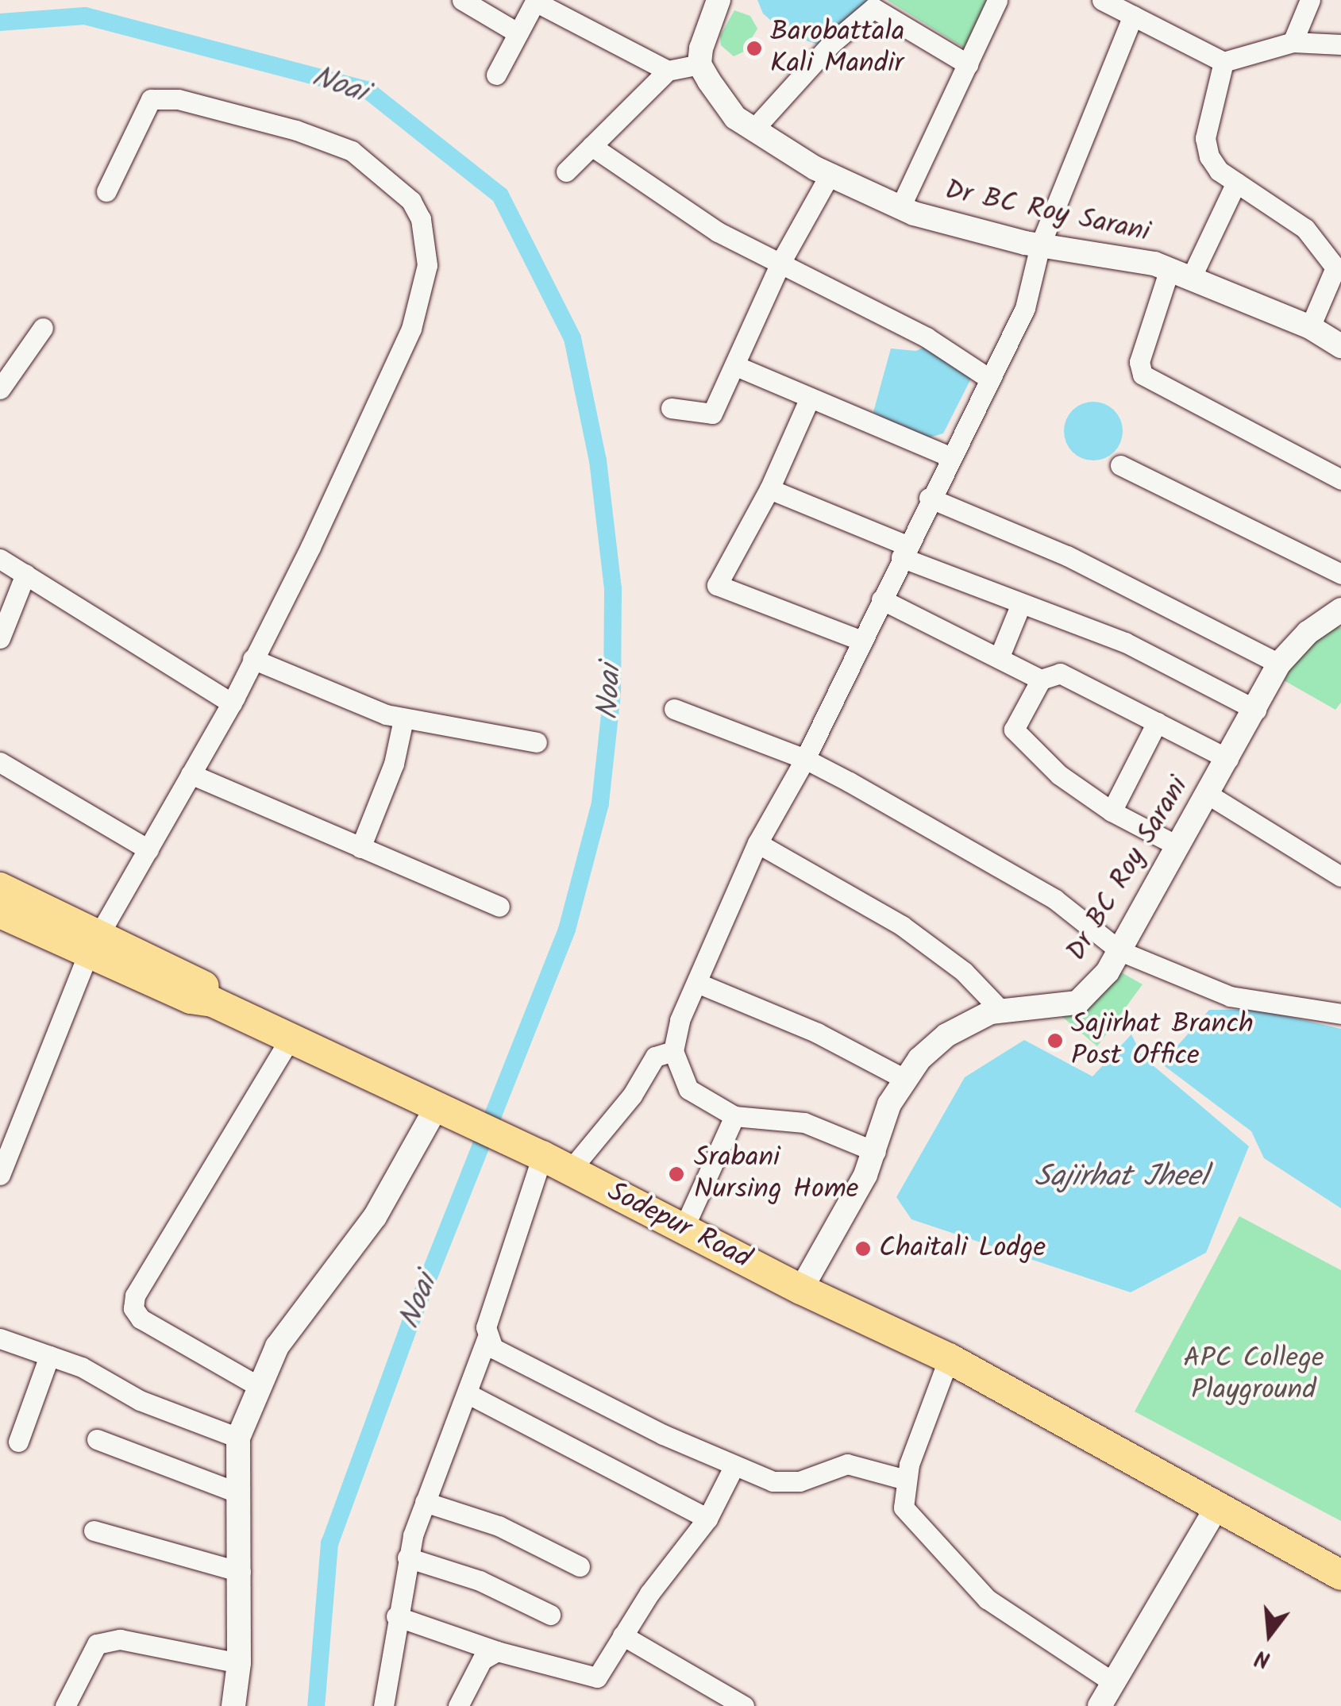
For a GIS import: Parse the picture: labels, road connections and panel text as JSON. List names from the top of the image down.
{
  "streets": {
    "main road": ["Sodepur Road"],
    "street": ["Dr BC Roy Sarani"]
  },
  "crossings": [
    ["Dr BC Roy Sarani", "Sodepur Road"]
  ],
  "water": ["Noai", "Sajirhat Jheel"],
  "parks": ["APC College Playground"],
  "places": [
    "Barobattala Kali Mandir",
    "Sajirhat Branch Post Office",
    "Srabani Nursing Home",
    "Chaitali Lodge"
  ],
  "north": "bottom"
}
